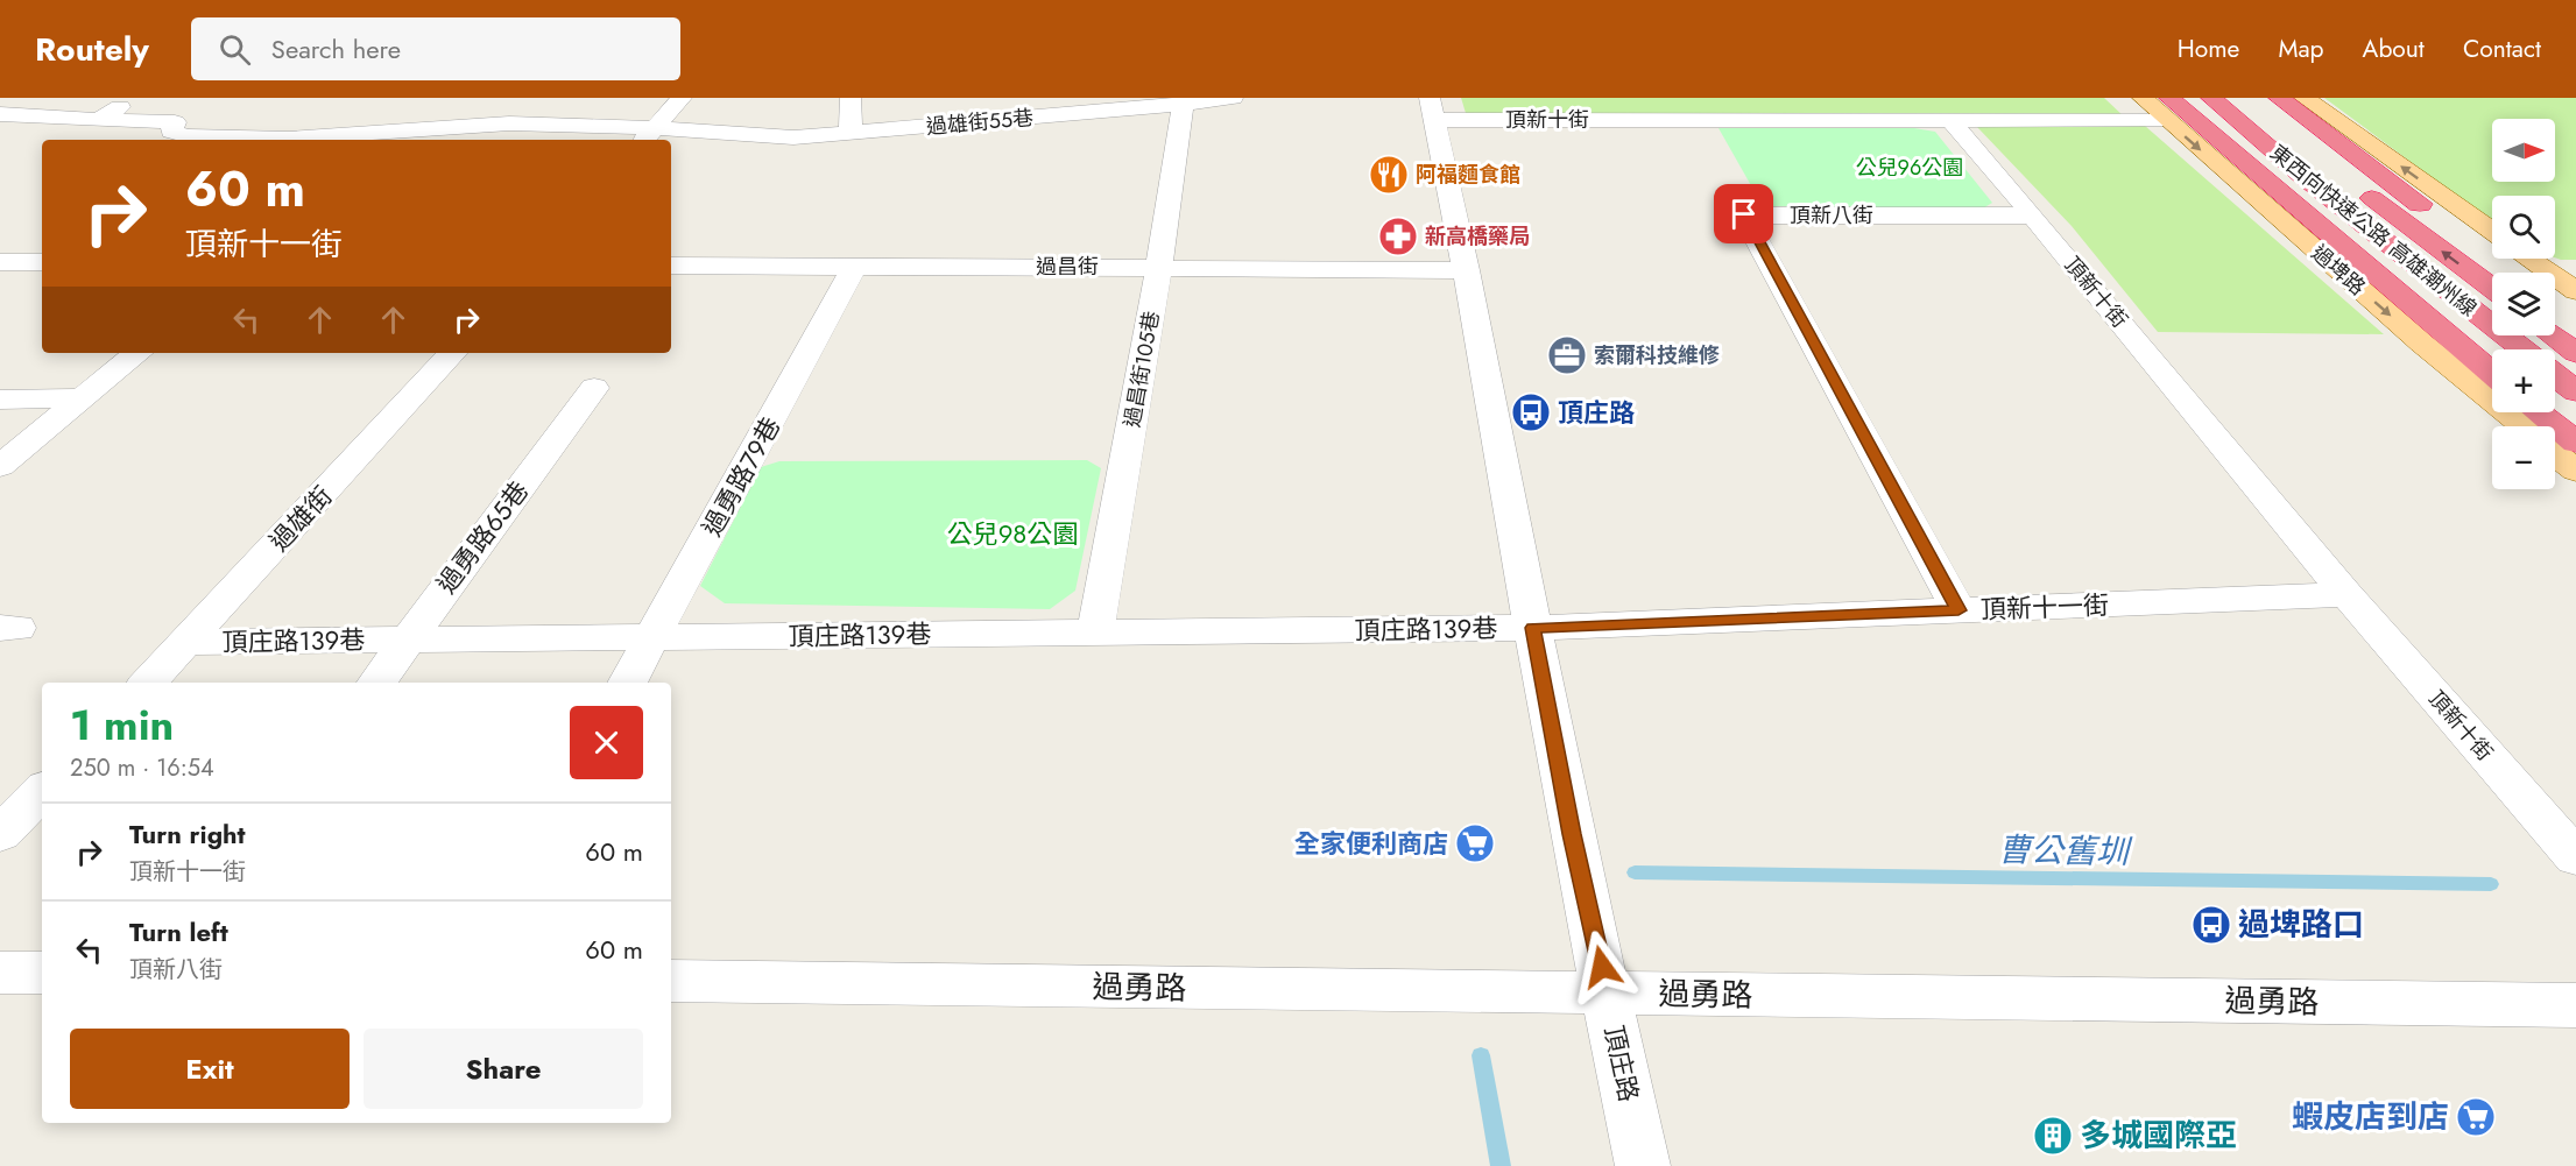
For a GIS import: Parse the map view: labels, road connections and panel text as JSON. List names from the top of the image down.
{
  "streets": {
    "highway": ["東西向快速公路 高雄潮州線"],
    "main road": ["過埤路"],
    "street": [
      "頂新十街",
      "過雄街55巷",
      "頂新八街",
      "過昌街",
      "過昌街105巷",
      "過勇路79巷",
      "過雄街",
      "過勇路65巷",
      "頂新十一街",
      "頂庄路139巷",
      "過勇路",
      "頂庄路"
    ]
  },
  "crossings": [
    ["頂新十街", "頂新八街"],
    ["頂新十街", "頂新十一街"],
    ["頂新十街", "頂庄路"],
    ["過雄街55巷", "過昌街105巷"],
    ["頂新八街", "頂新十一街"],
    ["過昌街", "過昌街105巷"],
    ["過昌街", "過勇路79巷"],
    ["過昌街", "頂庄路"],
    ["過昌街105巷", "頂庄路139巷"],
    ["過勇路79巷", "頂庄路139巷"],
    ["過雄街", "頂庄路139巷"],
    ["過勇路65巷", "頂庄路139巷"],
    ["頂新十一街", "頂庄路139巷"],
    ["頂新十一街", "頂庄路"],
    ["頂庄路139巷", "頂庄路"],
    ["過勇路", "頂庄路"]
  ],
  "water": ["曹公舊圳"],
  "parks": ["公兒96公園", "公兒98公園"],
  "places": {
    "restaurant": ["阿福麵食館"],
    "pharmacy": ["新高橋藥局"],
    "office": ["索爾科技維修"],
    "bus stop": ["頂庄路", "過埤路口"],
    "supermarket": ["全家便利商店", "蝦皮店到店"],
    "building": ["多城國際亞"]
  },
  "north": "right",
  "page": {
    "header": "Routely",
    "search": "Search here",
    "nav": [
      "Home",
      "Map",
      "About",
      "Contact"
    ],
    "map_buttons": ["+", "−"],
    "turn": ["60 m", "頂新十一街"],
    "heading": ["1 min", "250 m · 16:54"],
    "list": [
      {
        "name": "Turn right",
        "note": "頂新十一街",
        "value": "60 m"
      },
      {
        "name": "Turn left",
        "note": "頂新八街",
        "value": "60 m"
      }
    ],
    "buttons": ["Exit", "Share"]
  }
}
